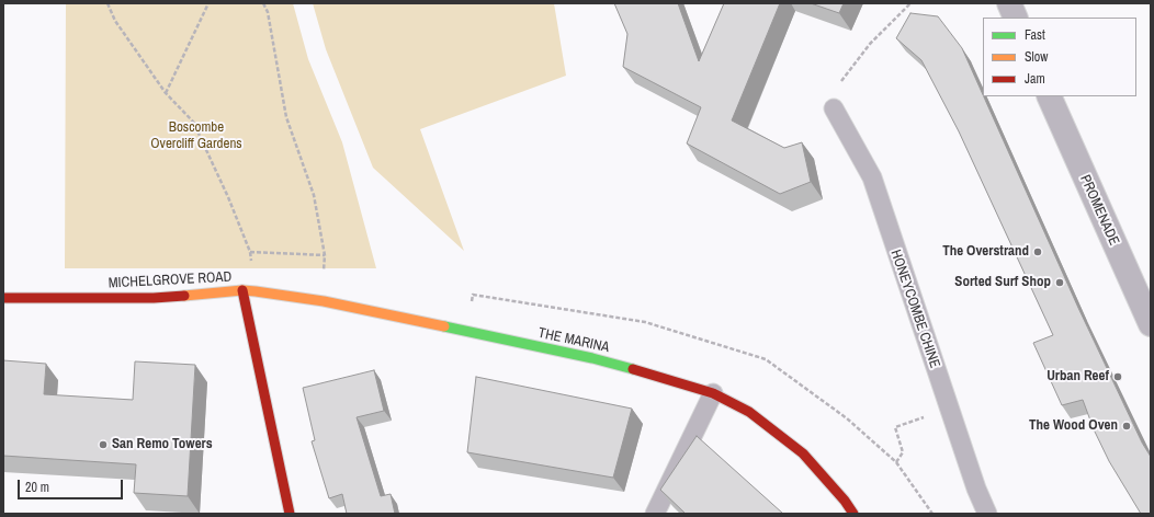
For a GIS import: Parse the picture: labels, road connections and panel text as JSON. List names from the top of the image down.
{
  "streets": {
    "street": ["PROMENADE", "MICHELGROVE ROAD", "THE MARINA"],
    "lane": ["HONEYCOMBE CHINE"]
  },
  "crossings": [
    ["MICHELGROVE ROAD", "THE MARINA"]
  ],
  "parks": ["Boscombe Overcliff Gardens"],
  "places": [
    "The Overstrand",
    "Sorted Surf Shop",
    "Urban Reef",
    "The Wood Oven",
    "San Remo Towers"
  ],
  "legend": ["Fast", "Slow", "Jam"],
  "scale_bar": "20 m"
}
